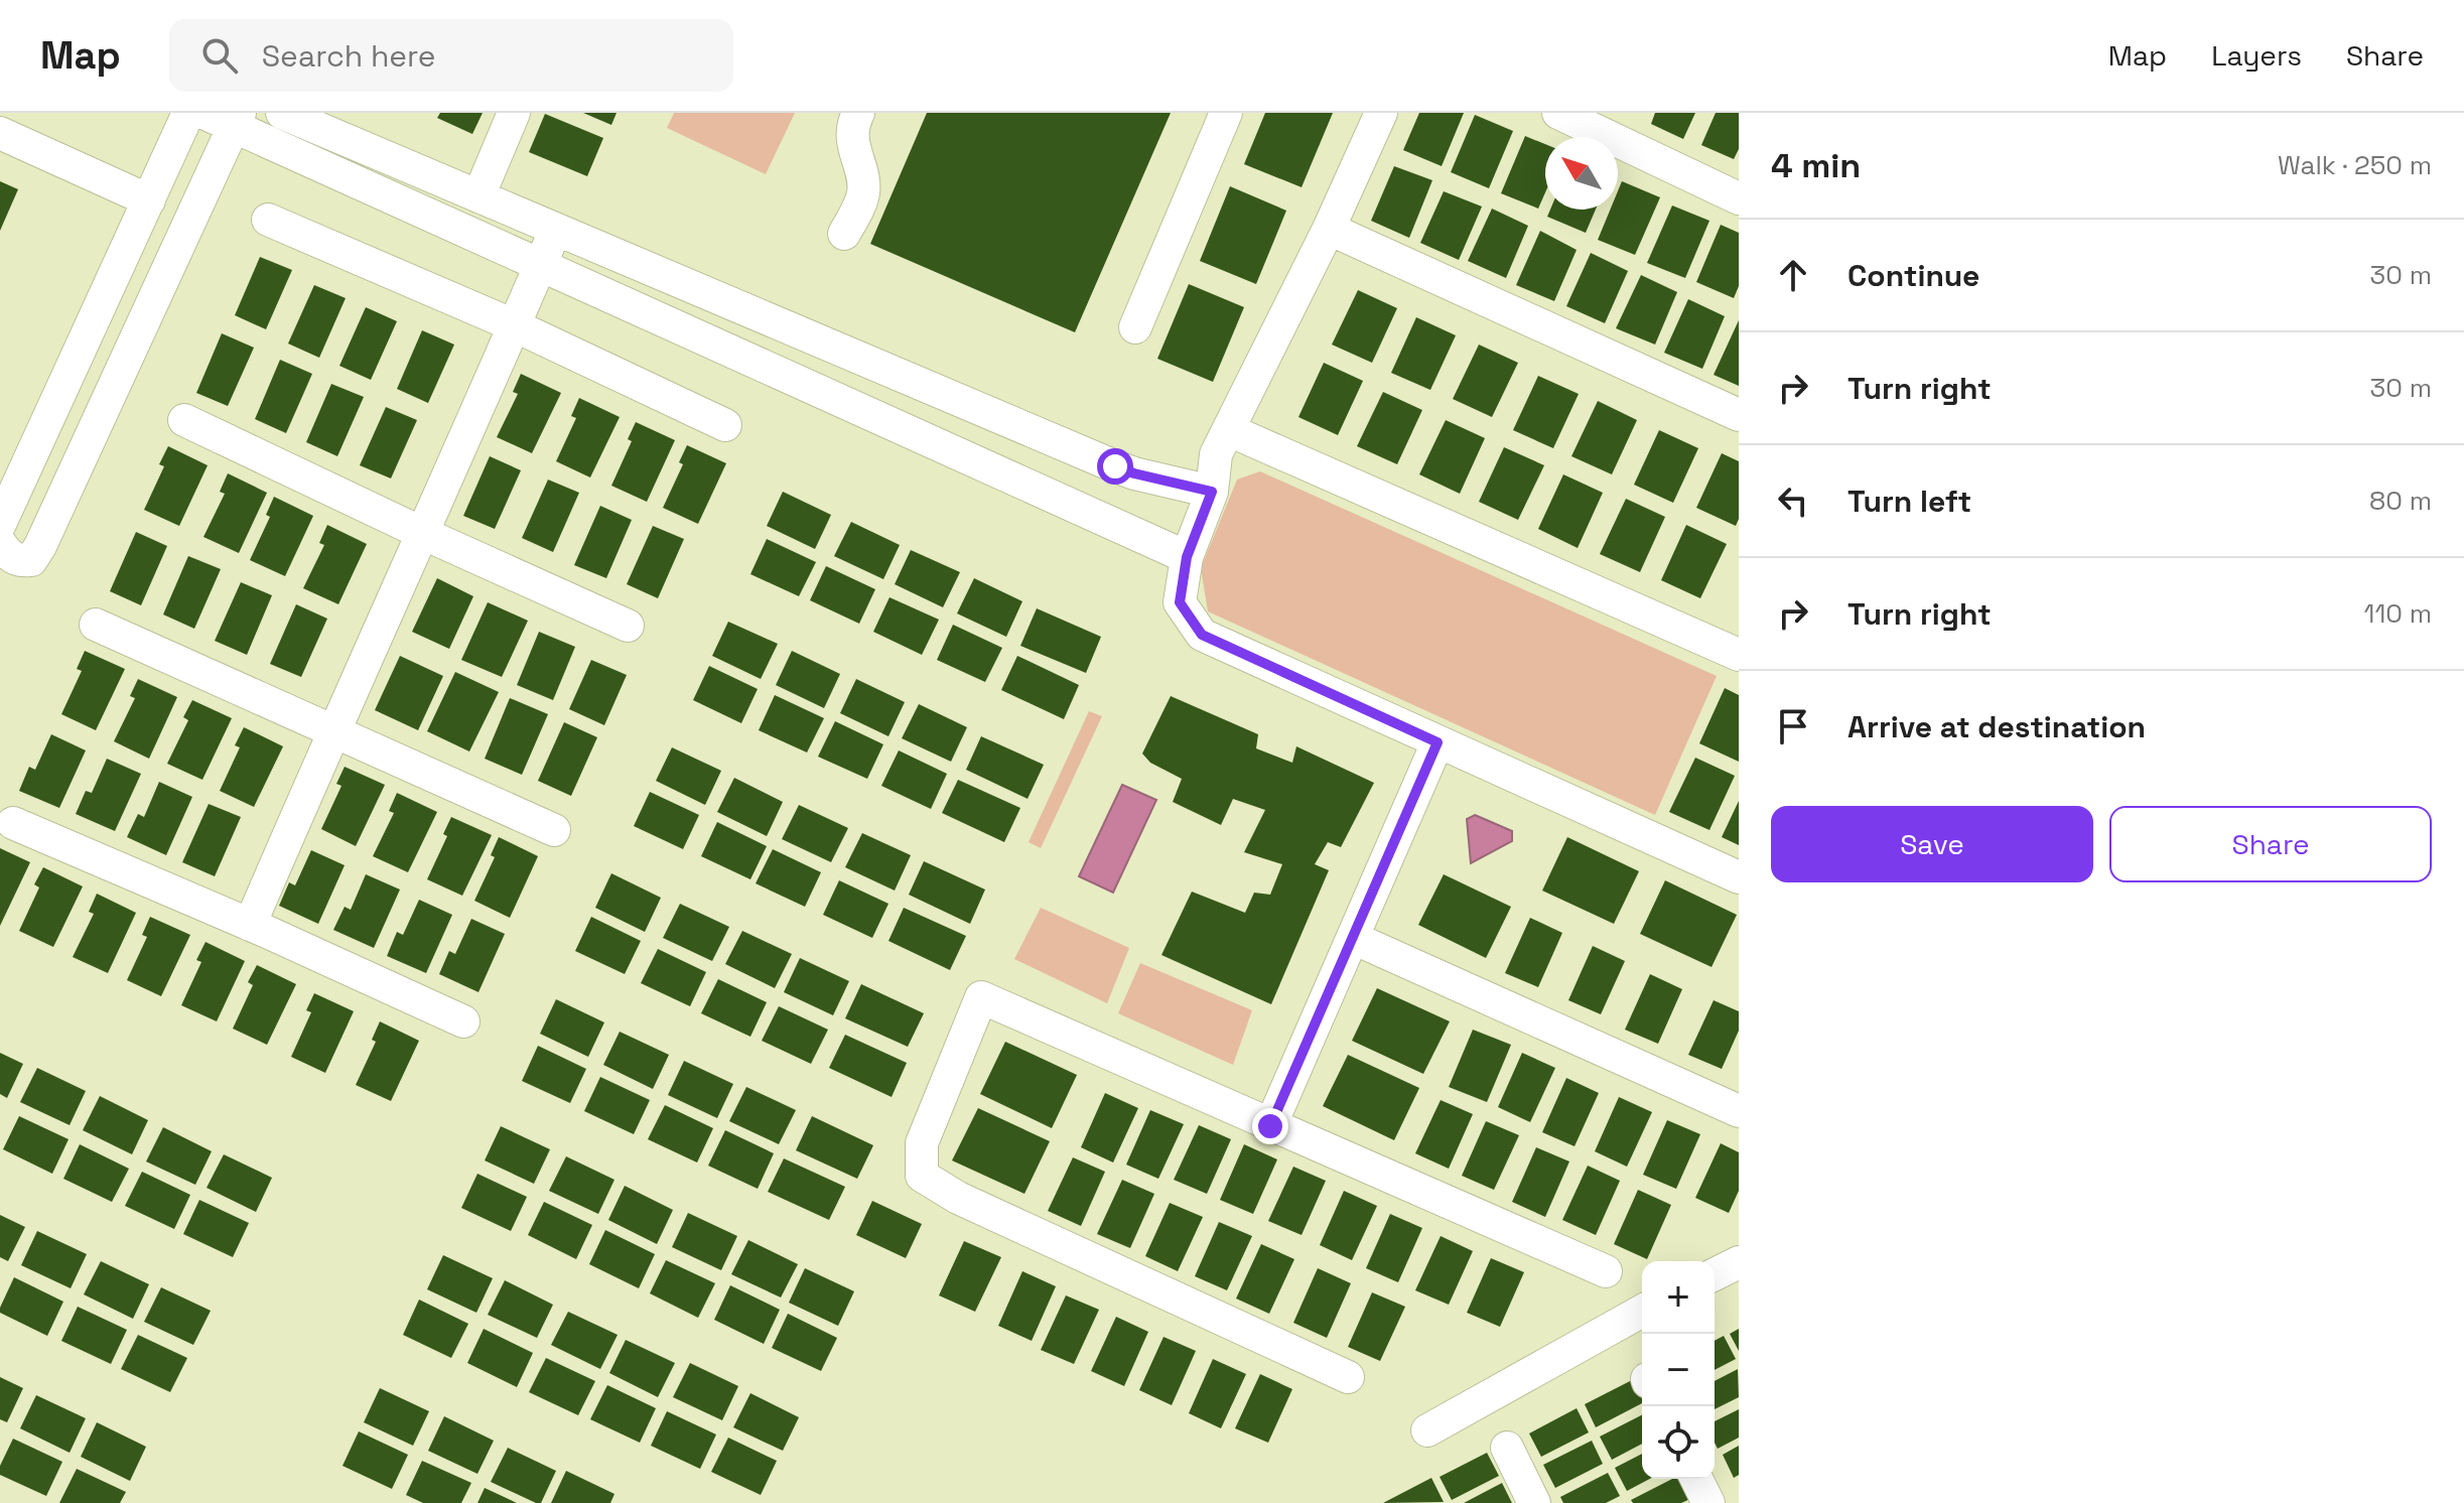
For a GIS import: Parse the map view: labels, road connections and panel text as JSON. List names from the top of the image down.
{
  "north": "top left",
  "page": {
    "header": "Map",
    "search": "Search here",
    "nav": ["Map", "Layers", "Share"],
    "heading": ["4 min", "Walk · 250 m"],
    "list": [
      ["Continue", "30 m"],
      ["Turn right", "30 m"],
      ["Turn left", "80 m"],
      ["Turn right", "110 m"],
      "Arrive at destination"
    ],
    "buttons": ["Save", "Share"],
    "map_buttons": ["+", "−"]
  }
}
